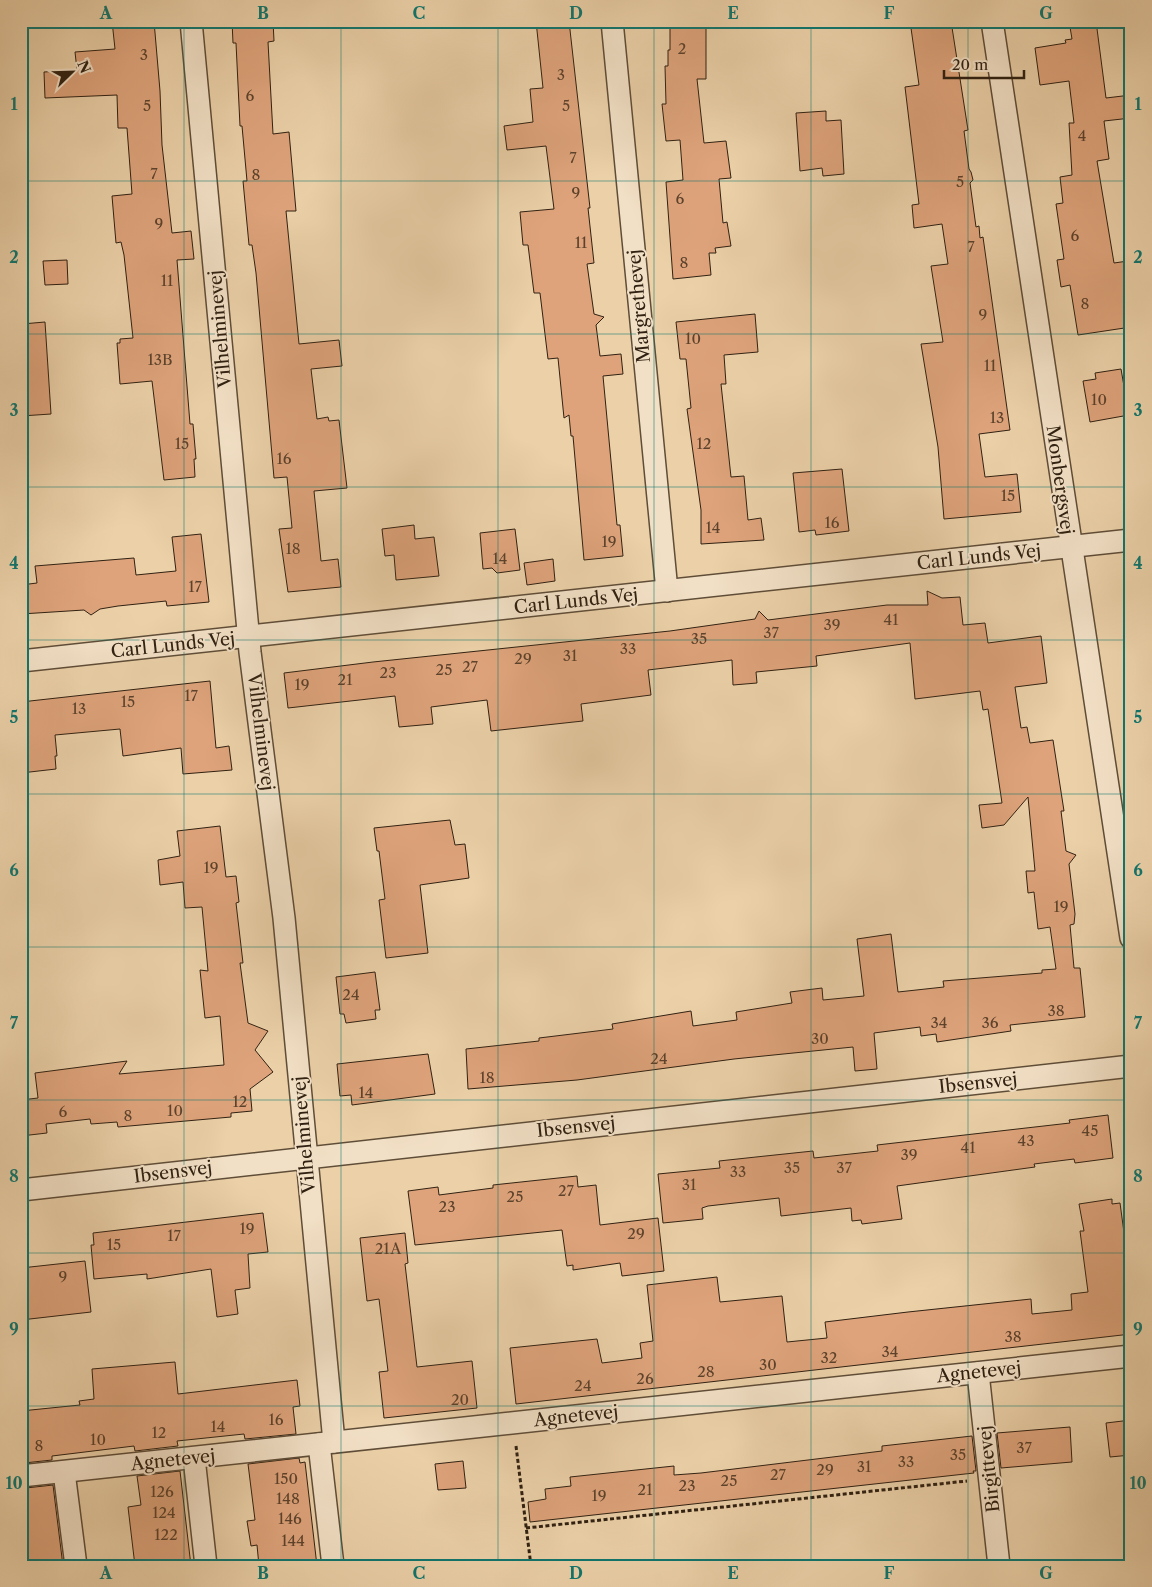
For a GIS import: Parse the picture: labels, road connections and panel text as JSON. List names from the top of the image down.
{
  "streets": {
    "street": [
      "Margrethevej",
      "Vilhelminevej",
      "Monbergsvej",
      "Carl Lunds Vej",
      "Ibsensvej",
      "Agnetevej",
      "Birgittevej"
    ]
  },
  "crossings": [
    ["Margrethevej", "Carl Lunds Vej"],
    ["Vilhelminevej", "Carl Lunds Vej"],
    ["Vilhelminevej", "Ibsensvej"],
    ["Vilhelminevej", "Agnetevej"],
    ["Monbergsvej", "Carl Lunds Vej"],
    ["Agnetevej", "Birgittevej"]
  ],
  "house_numbers": [
    "2",
    "3",
    "3",
    "6",
    "5",
    "5",
    "4",
    "7",
    "7",
    "8",
    "5",
    "9",
    "6",
    "9",
    "6",
    "11",
    "7",
    "8",
    "11",
    "8",
    "9",
    "10",
    "13B",
    "11",
    "10",
    "13",
    "15",
    "12",
    "16",
    "15",
    "16",
    "14",
    "19",
    "18",
    "14",
    "17",
    "41",
    "39",
    "37",
    "35",
    "33",
    "31",
    "29",
    "27",
    "25",
    "23",
    "21",
    "19",
    "17",
    "15",
    "13",
    "19",
    "19",
    "24",
    "38",
    "34",
    "36",
    "30",
    "24",
    "18",
    "14",
    "12",
    "10",
    "6",
    "8",
    "45",
    "43",
    "41",
    "39",
    "35",
    "37",
    "33",
    "31",
    "27",
    "25",
    "23",
    "19",
    "29",
    "17",
    "15",
    "21A",
    "9",
    "38",
    "34",
    "32",
    "30",
    "28",
    "26",
    "24",
    "20",
    "16",
    "14",
    "12",
    "10",
    "8",
    "37",
    "35",
    "33",
    "31",
    "29",
    "27",
    "150",
    "25",
    "23",
    "21",
    "126",
    "19",
    "148",
    "124",
    "146",
    "122",
    "144"
  ],
  "scale_bar": "20 m",
  "north": "top right",
  "grid": {
    "columns": [
      "A",
      "B",
      "C",
      "D",
      "E",
      "F",
      "G"
    ],
    "rows": [
      "1",
      "2",
      "3",
      "4",
      "5",
      "6",
      "7",
      "8",
      "9",
      "10"
    ]
  }
}
